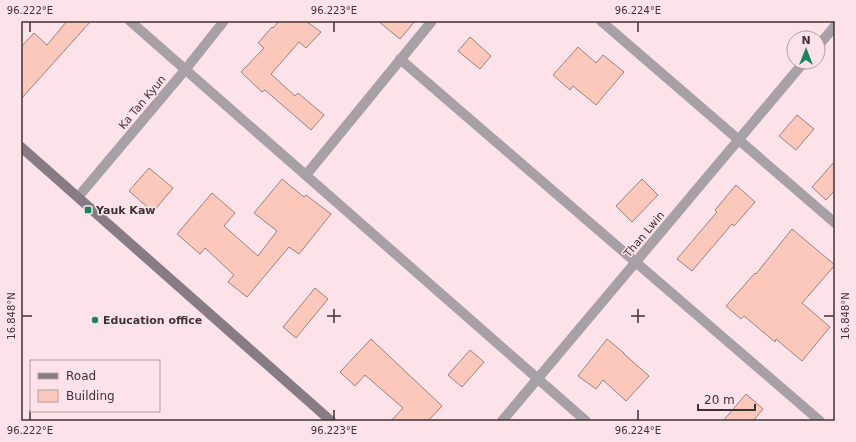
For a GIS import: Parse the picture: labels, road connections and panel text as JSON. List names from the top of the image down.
{
  "streets": {
    "street": ["Ka Tan Kyun", "Than Lwin"]
  },
  "places": {
    "transit": ["Yauk Kaw"],
    "other": ["Education office"]
  },
  "legend": ["Road", "Building"],
  "scale_bar": "20 m",
  "north": "top",
  "coordinates": [
    "96.222°E",
    "96.223°E",
    "96.224°E",
    "16.848°N"
  ]
}
